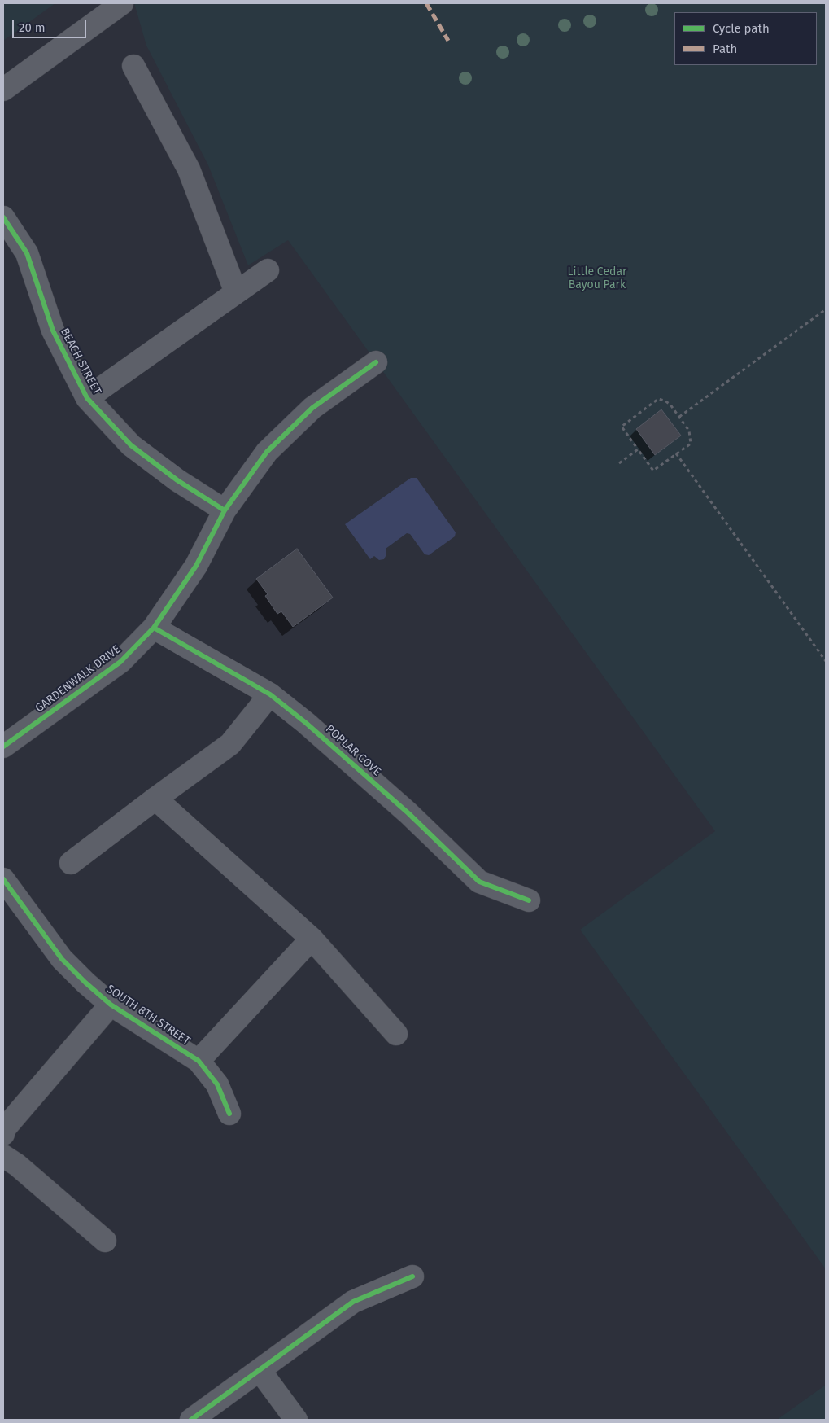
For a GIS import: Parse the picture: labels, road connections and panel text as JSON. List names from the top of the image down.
{
  "streets": {
    "street": [
      "BEACH STREET",
      "GARDENWALK DRIVE",
      "POPLAR COVE",
      "SOUTH 8TH STREET"
    ]
  },
  "crossings": [
    ["BEACH STREET", "GARDENWALK DRIVE"],
    ["GARDENWALK DRIVE", "POPLAR COVE"]
  ],
  "parks": ["Little Cedar Bayou Park"],
  "legend": ["Cycle path", "Path"],
  "scale_bar": "20 m"
}
